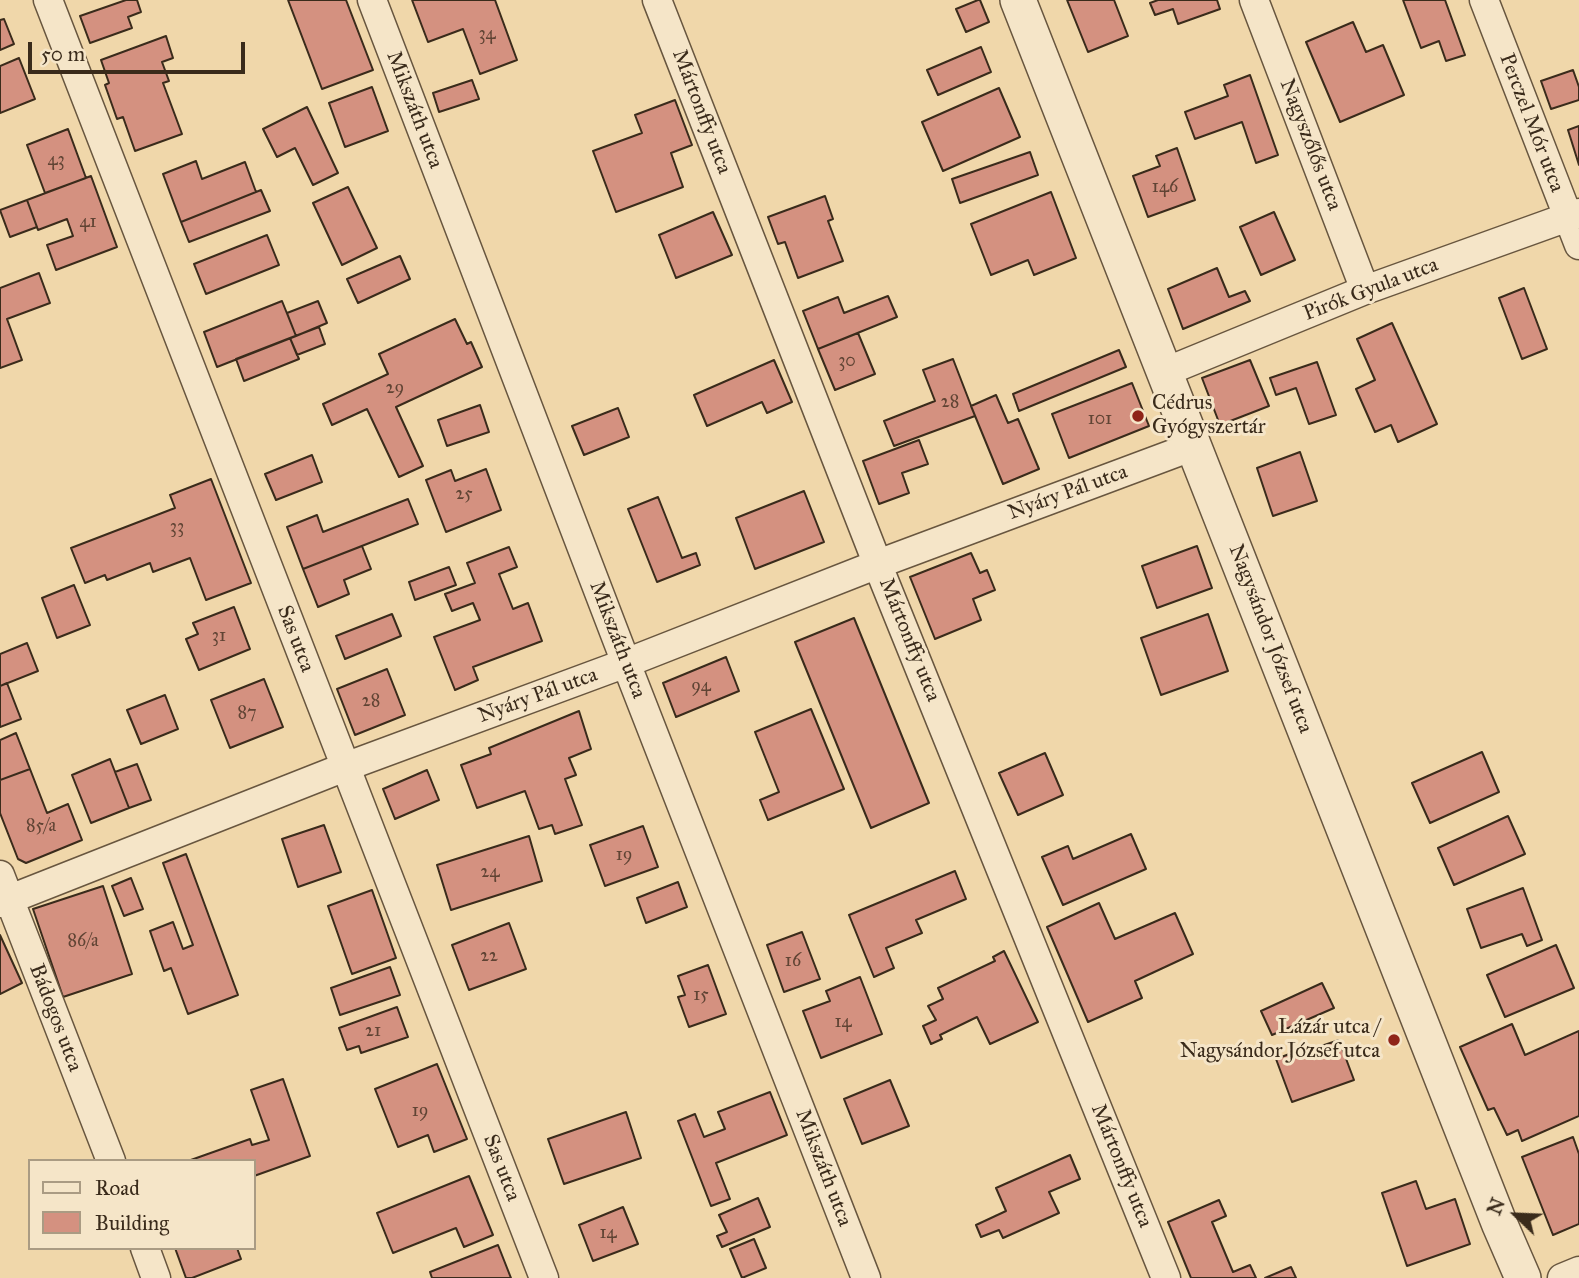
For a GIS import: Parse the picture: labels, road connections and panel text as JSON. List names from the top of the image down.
{
  "streets": {
    "street": [
      "Mikszáth utca",
      "Mártonffy utca",
      "Perczel Mór utca",
      "Nagyszőlős utca",
      "Pirók Gyula utca",
      "Nyáry Pál utca",
      "Sas utca",
      "Nagysándor József utca",
      "Bádogos utca"
    ]
  },
  "crossings": [
    ["Mikszáth utca", "Nyáry Pál utca"],
    ["Mártonffy utca", "Nyáry Pál utca"],
    ["Perczel Mór utca", "Pirók Gyula utca"],
    ["Nagyszőlős utca", "Pirók Gyula utca"],
    ["Pirók Gyula utca", "Nagysándor József utca"],
    ["Nyáry Pál utca", "Sas utca"],
    ["Nyáry Pál utca", "Nagysándor József utca"],
    ["Nyáry Pál utca", "Bádogos utca"]
  ],
  "places": ["Cédrus Gyógyszertár", "Lázár utca / Nagysándor József utca"],
  "house_numbers": [
    "34",
    "43",
    "146",
    "41",
    "30",
    "29",
    "28",
    "101",
    "25",
    "33",
    "31",
    "94",
    "28",
    "87",
    "85/a",
    "19",
    "24",
    "86/a",
    "22",
    "16",
    "15",
    "14",
    "21",
    "19",
    "14"
  ],
  "legend": ["Road", "Building"],
  "scale_bar": "50 m",
  "north": "top left"
}
